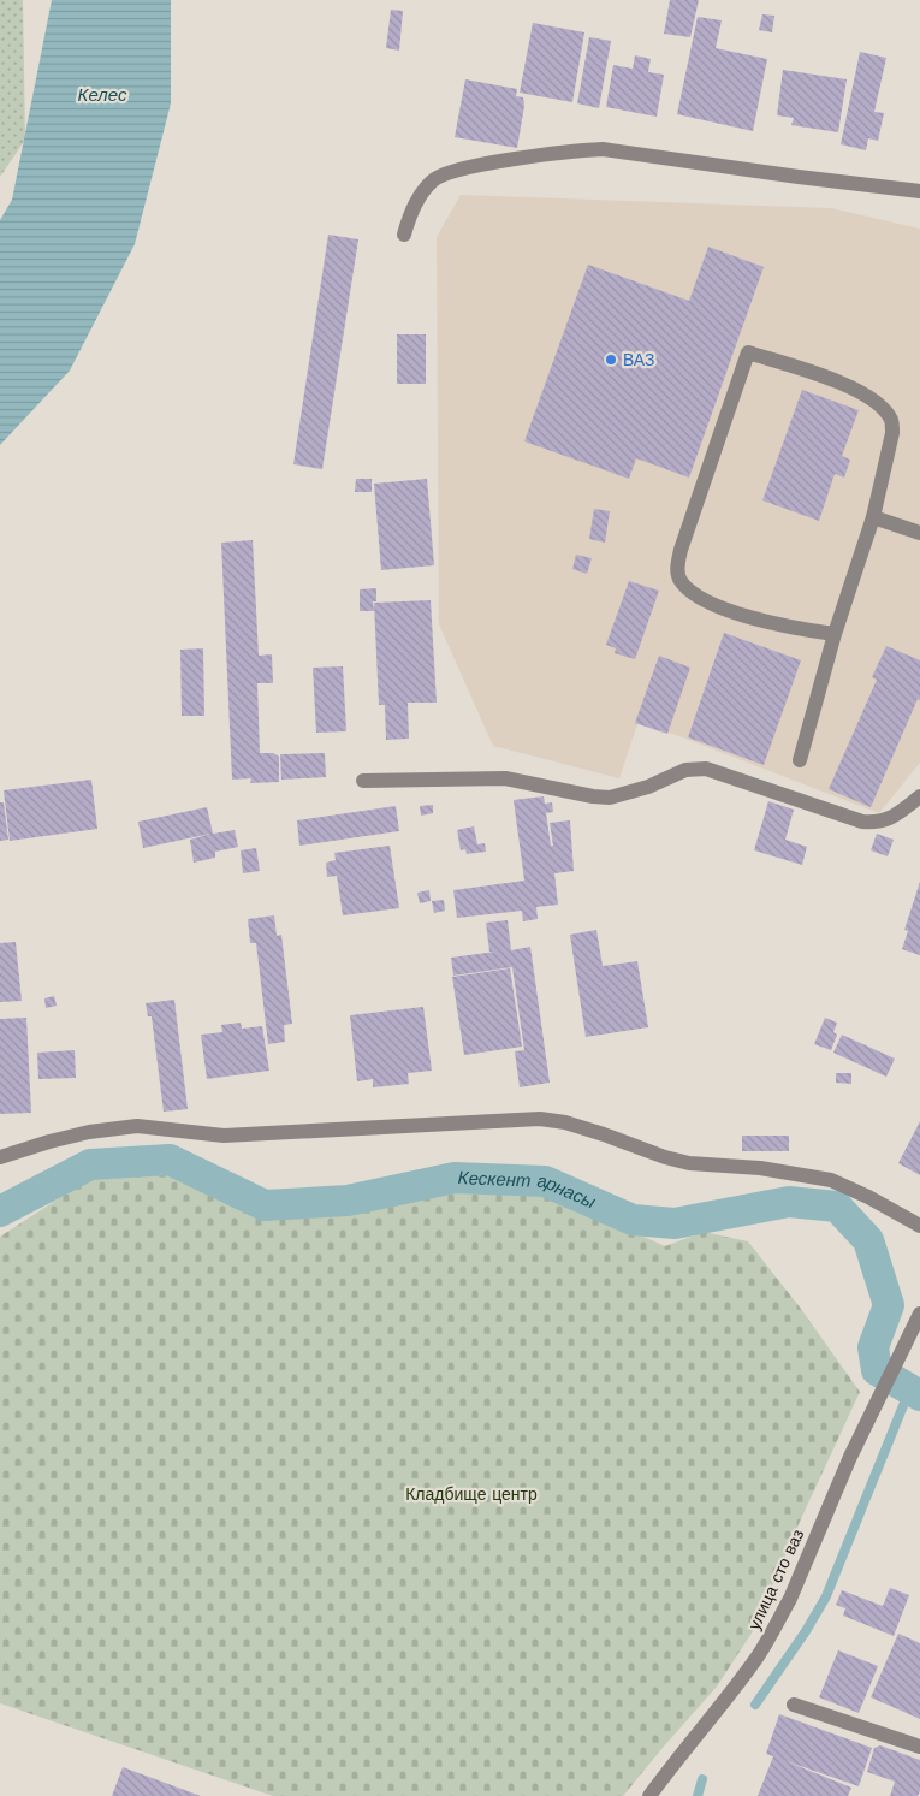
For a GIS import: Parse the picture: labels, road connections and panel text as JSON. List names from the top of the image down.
{
  "streets": {
    "street": ["улица сто ваз"]
  },
  "water": ["Келес", "Кескент арнасы"],
  "parks": ["Кладбище центр"],
  "places": ["ВАЗ"]
}
